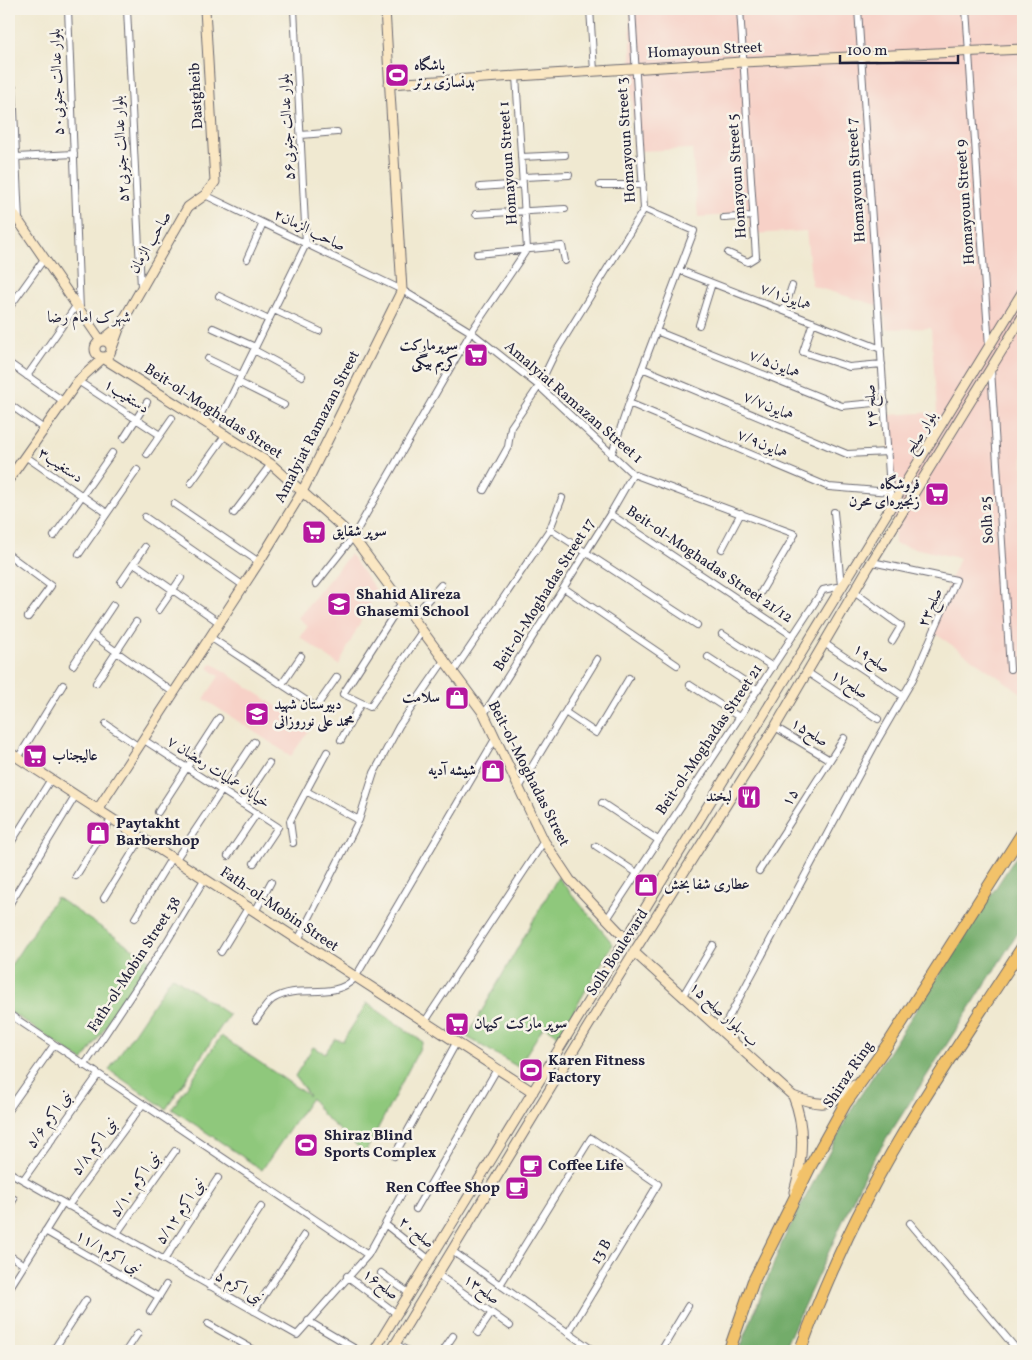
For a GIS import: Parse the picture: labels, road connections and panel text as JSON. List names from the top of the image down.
{
  "streets": {
    "highway": ["Shiraz Ring"],
    "street": [
      "Homayoun Street",
      "بلوار عدالت جنوبی۵۰",
      "Dastgheib",
      "بلوار عدالت جنوبی۵۶",
      "Homayoun Street 3",
      "بلوار عدالت جنوبی۵۲",
      "Homayoun Street 1",
      "Homayoun Street 5",
      "Homayoun Street 7",
      "Homayoun Street 9",
      "۲صاحب الزمان",
      "صاحب الزمان",
      "همایون۷/۱",
      "همایون۷/۵",
      "دستغیب۱",
      "Amalyiat Ramazan Street 1",
      "صلح ۲۴",
      "همایون۷/۷",
      "Beit-ol-Moghadas Street",
      "Amalyiat Ramazan Street",
      "بلوار صلح",
      "همایون۷/۹",
      "دستغیب۳",
      "Solh 25",
      "Beit-ol-Moghadas Street 21/12",
      "Beit-ol-Moghadas Street 17",
      "صلح۲۳",
      "صلح۱۹",
      "صلح۱۷",
      "صلح۱۵",
      "Beit-ol-Moghadas Street 21",
      "خیابان عملیات رمضان ۷",
      "۱۵",
      "Fath-ol-Mobin Street",
      "Solh Boulevard",
      "Fath-ol-Mobin Street 38",
      "۱۵ ب-بلوار صلح",
      "نبی اکرم ۵/۶",
      "نبی اکرم ۵/۸",
      "نبی اکرم ۵/۱۰",
      "نبی اکرم ۵/۱۲",
      "صلح۲۰",
      "13 B",
      "نبی اکرم۱۱/۱",
      "صلح۱۶",
      "نبی اکرم ۵",
      "صلح۱۳"
    ]
  },
  "crossings": [
    ["Homayoun Street", "Homayoun Street 3"],
    ["Homayoun Street", "Homayoun Street 1"],
    ["Homayoun Street", "Homayoun Street 5"],
    ["Homayoun Street", "Homayoun Street 7"],
    ["Homayoun Street", "Homayoun Street 9"],
    ["Homayoun Street", "Amalyiat Ramazan Street"],
    ["Dastgheib", "صاحب الزمان"],
    ["بلوار عدالت جنوبی۵۶", "۲صاحب الزمان"],
    ["بلوار عدالت جنوبی۵۲", "صاحب الزمان"],
    ["Homayoun Street 7", "صلح ۲۴"],
    ["Homayoun Street 9", "بلوار صلح"],
    ["۲صاحب الزمان", "صاحب الزمان"],
    ["۲صاحب الزمان", "Amalyiat Ramazan Street 1"],
    ["۲صاحب الزمان", "Amalyiat Ramazan Street"],
    ["صاحب الزمان", "Beit-ol-Moghadas Street"],
    ["همایون۷/۱", "صلح ۲۴"],
    ["همایون۷/۵", "صلح ۲۴"],
    ["Amalyiat Ramazan Street 1", "Amalyiat Ramazan Street"],
    ["Amalyiat Ramazan Street 1", "Beit-ol-Moghadas Street 17"],
    ["صلح ۲۴", "همایون۷/۷"],
    ["صلح ۲۴", "بلوار صلح"],
    ["صلح ۲۴", "همایون۷/۹"],
    ["Beit-ol-Moghadas Street", "Amalyiat Ramazan Street"],
    ["Beit-ol-Moghadas Street", "Beit-ol-Moghadas Street 17"],
    ["Beit-ol-Moghadas Street", "Beit-ol-Moghadas Street 21"],
    ["Beit-ol-Moghadas Street", "Solh Boulevard"],
    ["Amalyiat Ramazan Street", "خیابان عملیات رمضان ۷"],
    ["Amalyiat Ramazan Street", "Fath-ol-Mobin Street"],
    ["بلوار صلح", "Solh 25"],
    ["بلوار صلح", "صلح۲۳"],
    ["بلوار صلح", "Beit-ol-Moghadas Street 21"],
    ["بلوار صلح", "Solh Boulevard"],
    ["Beit-ol-Moghadas Street 21/12", "Beit-ol-Moghadas Street 17"],
    ["Beit-ol-Moghadas Street 21/12", "Beit-ol-Moghadas Street 21"],
    ["صلح۲۳", "صلح۱۹"],
    ["صلح۱۹", "Solh Boulevard"],
    ["صلح۱۷", "Solh Boulevard"],
    ["صلح۱۵", "۱۵"],
    ["صلح۱۵", "Solh Boulevard"],
    ["Beit-ol-Moghadas Street 21", "Solh Boulevard"],
    ["Fath-ol-Mobin Street", "Solh Boulevard"],
    ["Fath-ol-Mobin Street", "Fath-ol-Mobin Street 38"],
    ["Solh Boulevard", "۱۵ ب-بلوار صلح"],
    ["Solh Boulevard", "صلح۲۰"],
    ["Solh Boulevard", "صلح۱۶"],
    ["Solh Boulevard", "صلح۱۳"],
    ["نبی اکرم ۵/۶", "نبی اکرم ۵"],
    ["نبی اکرم ۵/۸", "نبی اکرم۱۱/۱"],
    ["نبی اکرم ۵/۸", "نبی اکرم ۵"],
    ["نبی اکرم ۵/۱۰", "نبی اکرم ۵"],
    ["نبی اکرم ۵/۱۲", "نبی اکرم ۵"],
    ["صلح۲۰", "نبی اکرم ۵"],
    ["صلح۱۶", "نبی اکرم ۵"]
  ],
  "districts": ["شهرک امام رضا"],
  "places": {
    "sports": ["باشگاه بدنسازی برتر", "Karen Fitness Factory", "Shiraz Blind Sports Complex"],
    "supermarket": [
      "سوپرمارکت کریم بیگی",
      "فروشگاه زنجیره‌ای محرن",
      "سوپر شقایق",
      "عالیجناب",
      "سوپر مارکت کیهان"
    ],
    "school or university": ["Shahid Alireza Ghasemi School", "دبیرستان شهید محمد علی نوروزانی"],
    "shop": [
      "سلامت",
      "شیشه آدیه",
      "Paytakht Barbershop",
      "عطاری شفا بخش"
    ],
    "restaurant": ["لبخند"],
    "cafe": ["Coffee Life", "Ren Coffee Shop"]
  },
  "scale_bar": "100 m"
}
